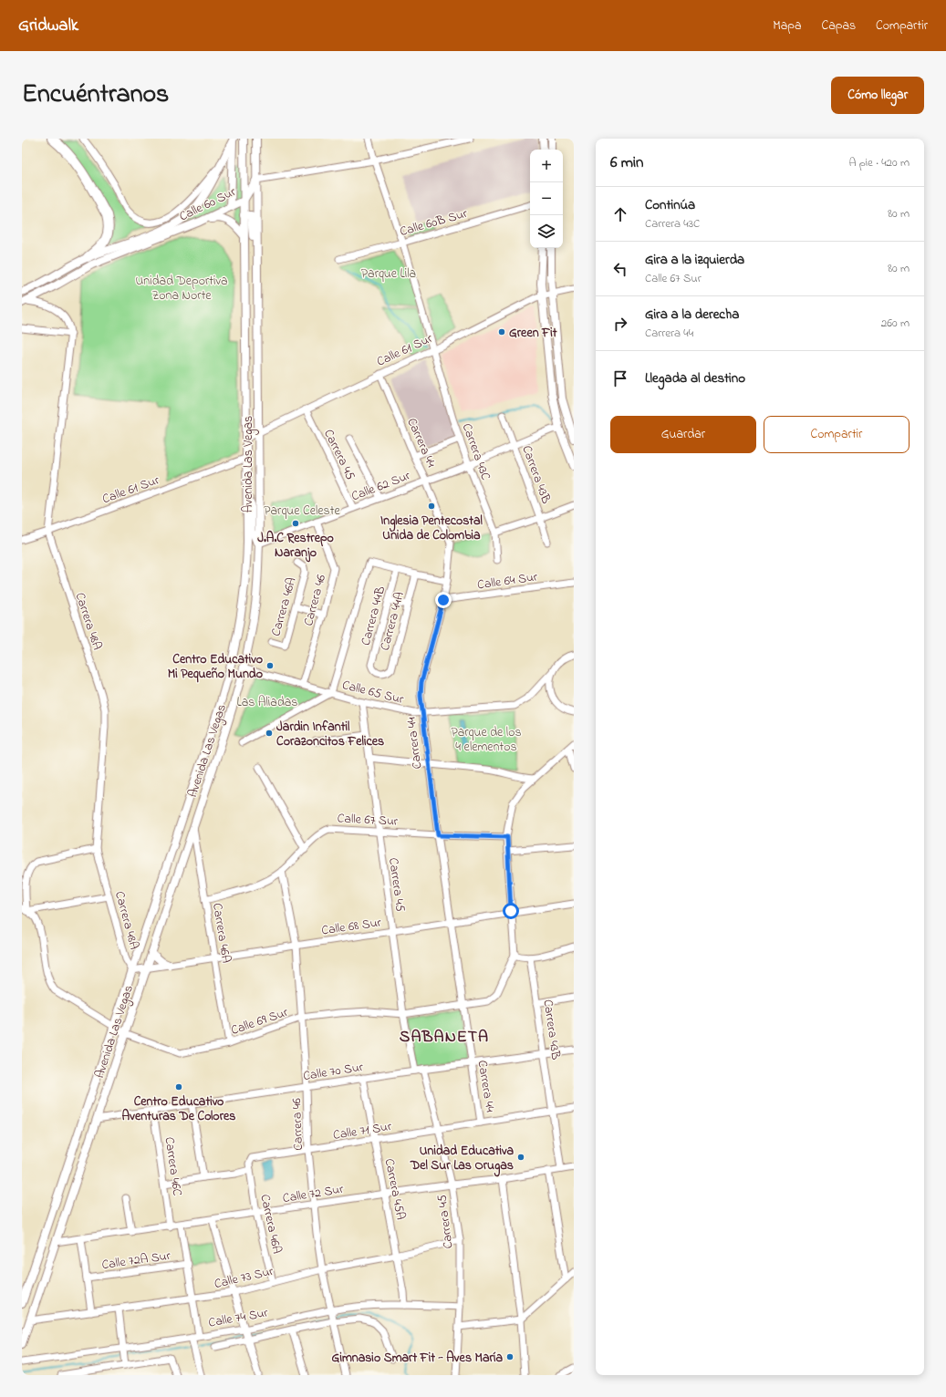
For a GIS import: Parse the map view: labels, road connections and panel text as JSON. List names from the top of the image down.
{
  "streets": {
    "main road": ["Calle 60 Sur", "Avenida Las Vegas"],
    "street": [
      "Calle 60B Sur",
      "Calle 61 Sur",
      "Carrera 44",
      "Carrera 43C",
      "Carrera 45",
      "Carrera 43B",
      "Calle 62 Sur",
      "Calle 64 Sur",
      "Carrera 46",
      "Carrera 46A",
      "Carrera 44B",
      "Carrera 48A",
      "Carrera 44A",
      "Calle 65 Sur",
      "Calle 67 Sur",
      "Calle 68 Sur",
      "Calle 69 Sur",
      "Calle 70 Sur",
      "Calle 71 Sur",
      "Carrera 46C",
      "Carrera 45A",
      "Calle 72 Sur",
      "Calle 72A Sur",
      "Calle 73 Sur",
      "Calle 74 Sur"
    ]
  },
  "crossings": [
    ["Calle 60 Sur", "Avenida Las Vegas"],
    ["Calle 61 Sur", "Carrera 44"],
    ["Calle 61 Sur", "Carrera 43C"],
    ["Calle 61 Sur", "Carrera 45"],
    ["Calle 61 Sur", "Avenida Las Vegas"],
    ["Calle 61 Sur", "Carrera 48A"],
    ["Carrera 44", "Calle 62 Sur"],
    ["Carrera 44", "Calle 64 Sur"],
    ["Carrera 44", "Calle 65 Sur"],
    ["Carrera 44", "Calle 67 Sur"],
    ["Carrera 44", "Calle 68 Sur"],
    ["Carrera 44", "Calle 69 Sur"],
    ["Carrera 44", "Calle 70 Sur"],
    ["Carrera 44", "Calle 71 Sur"],
    ["Carrera 43C", "Calle 62 Sur"],
    ["Carrera 45", "Calle 62 Sur"],
    ["Carrera 45", "Calle 65 Sur"],
    ["Carrera 45", "Calle 67 Sur"],
    ["Carrera 45", "Calle 68 Sur"],
    ["Carrera 45", "Calle 69 Sur"],
    ["Carrera 45", "Calle 70 Sur"],
    ["Carrera 45", "Calle 71 Sur"],
    ["Carrera 45", "Calle 72 Sur"],
    ["Carrera 45", "Calle 73 Sur"],
    ["Carrera 45", "Calle 74 Sur"],
    ["Avenida Las Vegas", "Calle 62 Sur"],
    ["Avenida Las Vegas", "Carrera 46A"],
    ["Avenida Las Vegas", "Carrera 48A"],
    ["Avenida Las Vegas", "Calle 65 Sur"],
    ["Avenida Las Vegas", "Calle 68 Sur"],
    ["Avenida Las Vegas", "Calle 69 Sur"],
    ["Avenida Las Vegas", "Calle 70 Sur"],
    ["Avenida Las Vegas", "Calle 72 Sur"],
    ["Avenida Las Vegas", "Calle 73 Sur"],
    ["Carrera 43B", "Calle 62 Sur"],
    ["Carrera 43B", "Calle 70 Sur"],
    ["Carrera 43B", "Calle 71 Sur"],
    ["Carrera 43B", "Calle 72 Sur"],
    ["Calle 62 Sur", "Carrera 46"],
    ["Carrera 46", "Calle 65 Sur"],
    ["Carrera 46", "Calle 67 Sur"],
    ["Carrera 46", "Calle 68 Sur"],
    ["Carrera 46", "Calle 69 Sur"],
    ["Carrera 46", "Calle 70 Sur"],
    ["Carrera 46", "Calle 71 Sur"],
    ["Carrera 46", "Calle 72 Sur"],
    ["Carrera 46", "Calle 73 Sur"],
    ["Carrera 46", "Calle 74 Sur"],
    ["Carrera 46A", "Calle 67 Sur"],
    ["Carrera 46A", "Calle 68 Sur"],
    ["Carrera 46A", "Calle 69 Sur"],
    ["Carrera 46A", "Calle 71 Sur"],
    ["Carrera 46A", "Calle 72 Sur"],
    ["Carrera 46A", "Calle 73 Sur"],
    ["Carrera 44B", "Carrera 44A"],
    ["Carrera 48A", "Calle 68 Sur"],
    ["Calle 70 Sur", "Carrera 46C"],
    ["Calle 70 Sur", "Carrera 45A"],
    ["Calle 71 Sur", "Carrera 45A"],
    ["Carrera 46C", "Calle 72 Sur"],
    ["Carrera 45A", "Calle 72 Sur"],
    ["Carrera 45A", "Calle 73 Sur"],
    ["Carrera 45A", "Calle 74 Sur"]
  ],
  "districts": ["SABANETA"],
  "parks": [
    "Parque Lila",
    "Unidad Deportiva Zona Norte",
    "Parque Celeste",
    "Las Aliadas",
    "Parque de los 4 elementos"
  ],
  "places": [
    "Green Fit",
    "Inglesia Pentecostal Unida de Colombia",
    "J.A.C Restrepo Naranjo",
    "Centro Educativo Mi Pequeño Mundo",
    "Jardin Infantil Corazoncitos Felices",
    "Centro Educativo Aventuras De Colores",
    "Unidad Educativa Del Sur Las Orugas",
    "Gimnasio Smart Fit - Aves María"
  ],
  "page": {
    "header": "Gridwalk",
    "nav": ["Mapa", "Capas", "Compartir"],
    "title": "Encuéntranos",
    "buttons": [
      "Cómo llegar",
      ["Guardar", "Compartir"]
    ],
    "heading": ["6 min", "A pie · 420 m"],
    "map_buttons": ["+", "−"],
    "list": [
      ["Continúa", "Carrera 43C", "80 m"],
      ["Gira a la izquierda", "Calle 67 Sur", "80 m"],
      ["Gira a la derecha", "Carrera 44", "260 m"],
      "Llegada al destino"
    ]
  }
}
